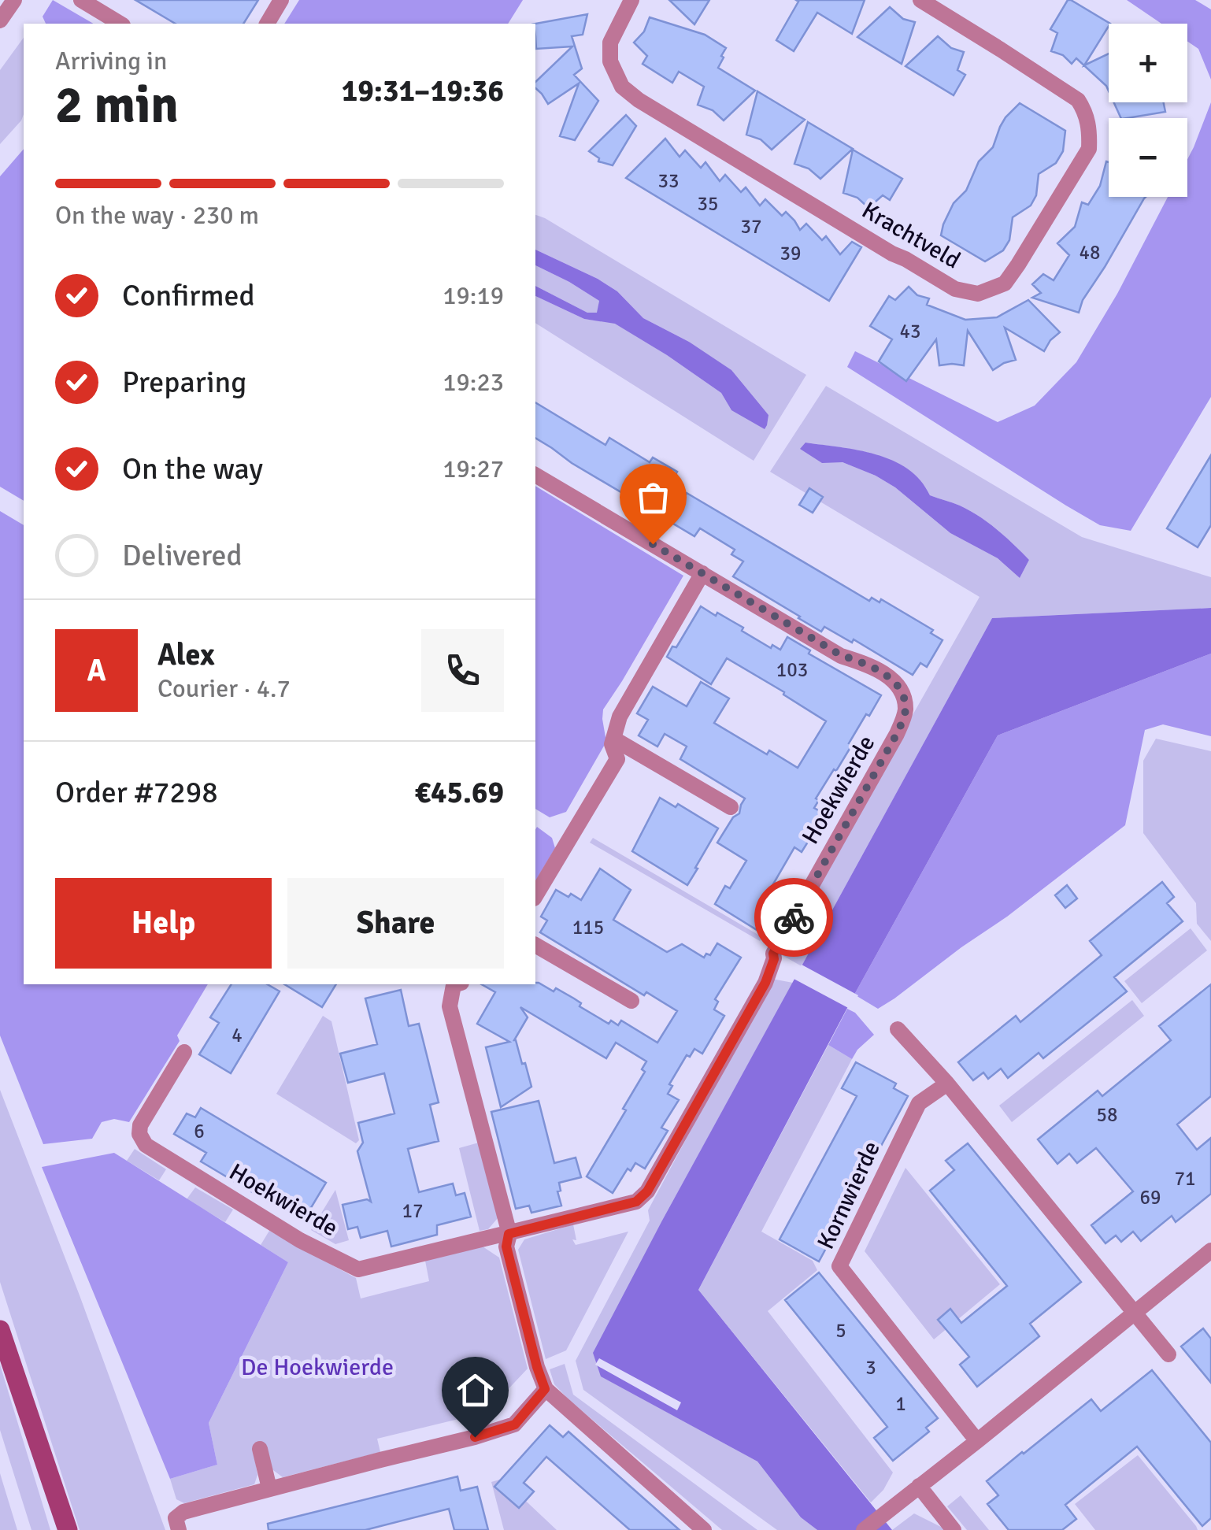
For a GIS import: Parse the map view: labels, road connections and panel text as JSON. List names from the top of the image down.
{
  "streets": {
    "street": ["Krachtveld", "Hoekwierde", "Kornwierde"]
  },
  "parks": ["De Hoekwierde"],
  "house_numbers": [
    "33",
    "35",
    "37",
    "48",
    "39",
    "43",
    "103",
    "115",
    "4",
    "58",
    "6",
    "71",
    "69",
    "17",
    "5",
    "3",
    "1"
  ],
  "page": {
    "map_buttons": ["+", "−"],
    "heading": ["2 min", "Arriving in", "19:31–19:36"],
    "panel": [
      "Alex",
      "Courier · 4.7",
      "Order #7298",
      "€45.69"
    ],
    "bar": "On the way · 230 m",
    "list": [
      ["Confirmed", "19:19"],
      ["Preparing", "19:23"],
      ["On the way", "19:27"],
      "Delivered"
    ],
    "round": "A",
    "buttons": ["Help", "Share"]
  }
}
